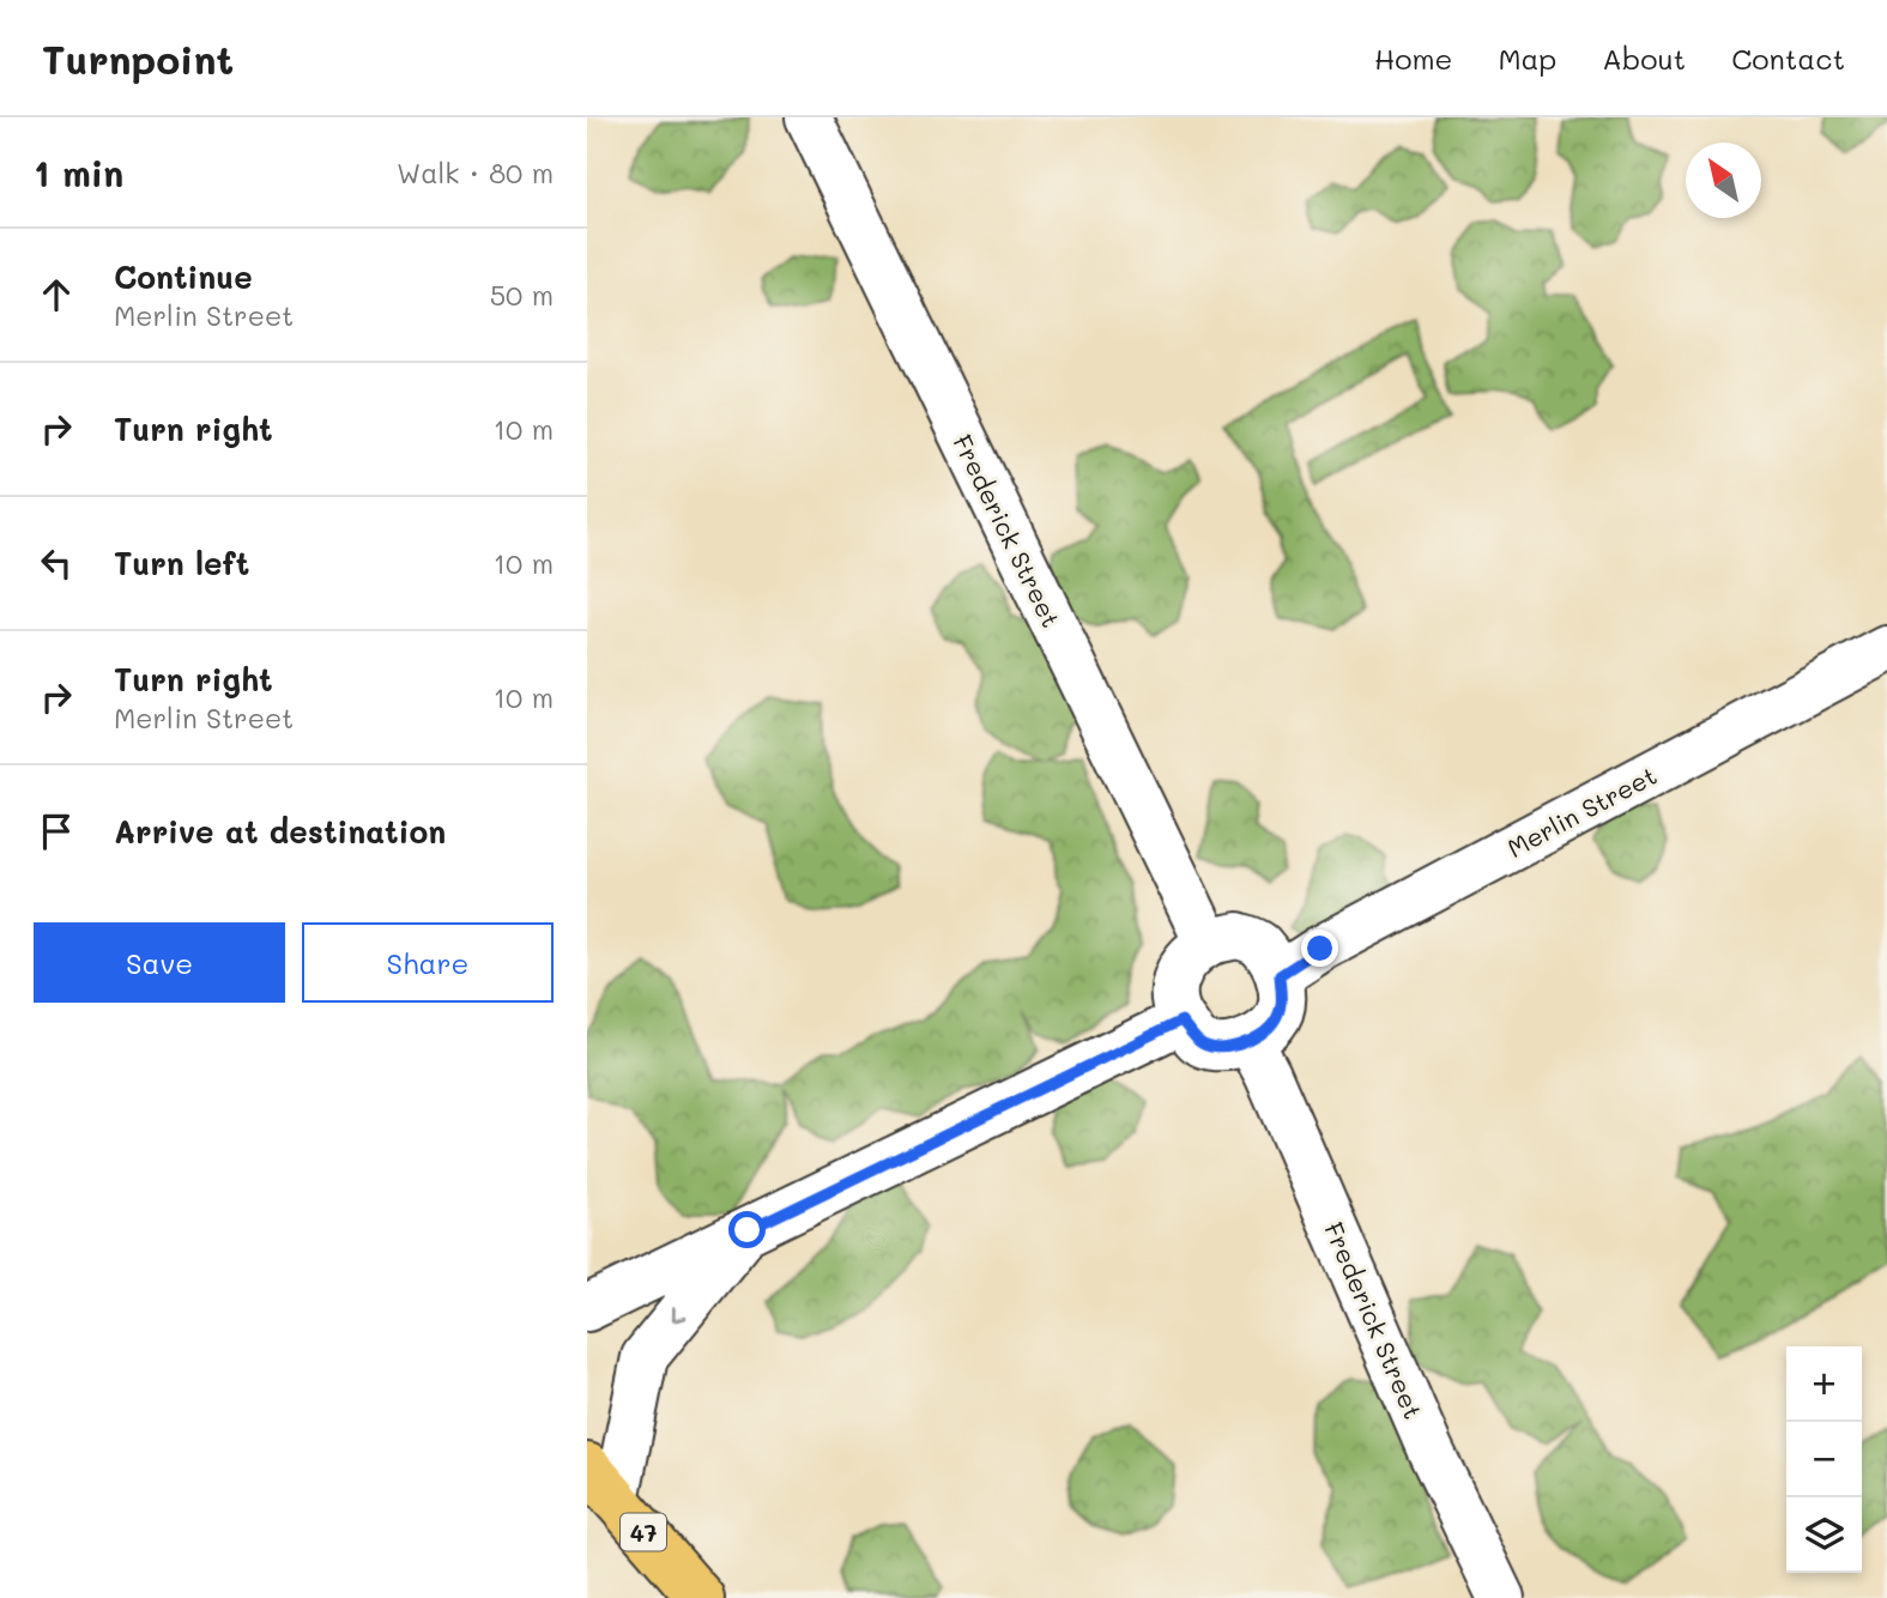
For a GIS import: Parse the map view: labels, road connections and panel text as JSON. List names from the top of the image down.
{
  "streets": {
    "main road": ["47"],
    "street": ["Frederick Street", "Merlin Street"]
  },
  "crossings": [
    ["Frederick Street", "Merlin Street"]
  ],
  "north": "top left",
  "page": {
    "header": "Turnpoint",
    "nav": [
      "Home",
      "Map",
      "About",
      "Contact"
    ],
    "heading": ["1 min", "Walk · 80 m"],
    "list": [
      ["Continue", "Merlin Street", "50 m"],
      ["Turn right", "10 m"],
      ["Turn left", "10 m"],
      ["Turn right", "Merlin Street", "10 m"],
      "Arrive at destination"
    ],
    "buttons": ["Save", "Share"],
    "map_buttons": ["+", "−"]
  }
}
